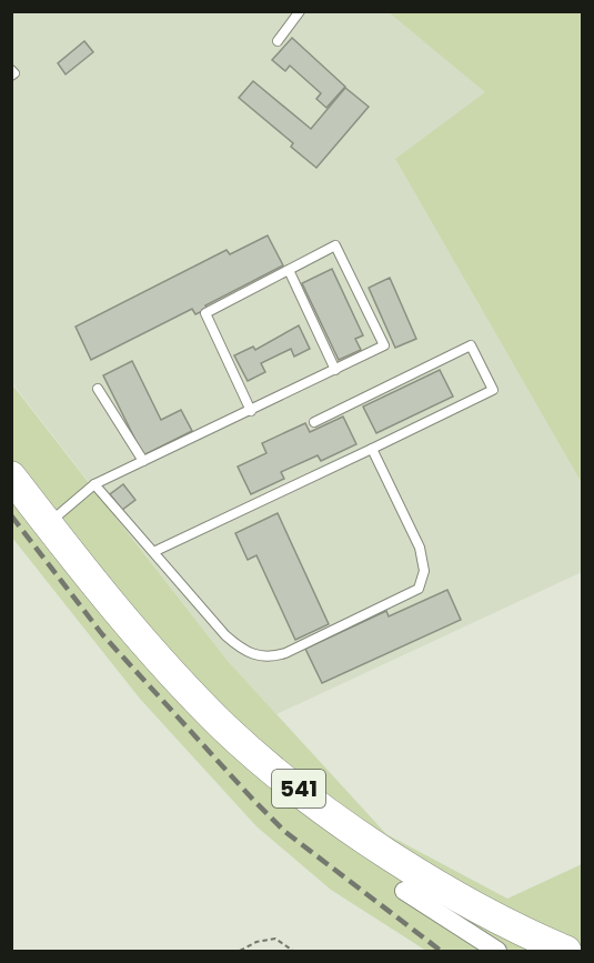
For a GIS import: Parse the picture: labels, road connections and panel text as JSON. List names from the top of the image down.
{
  "streets": {
    "main road": ["541"]
  }
}
